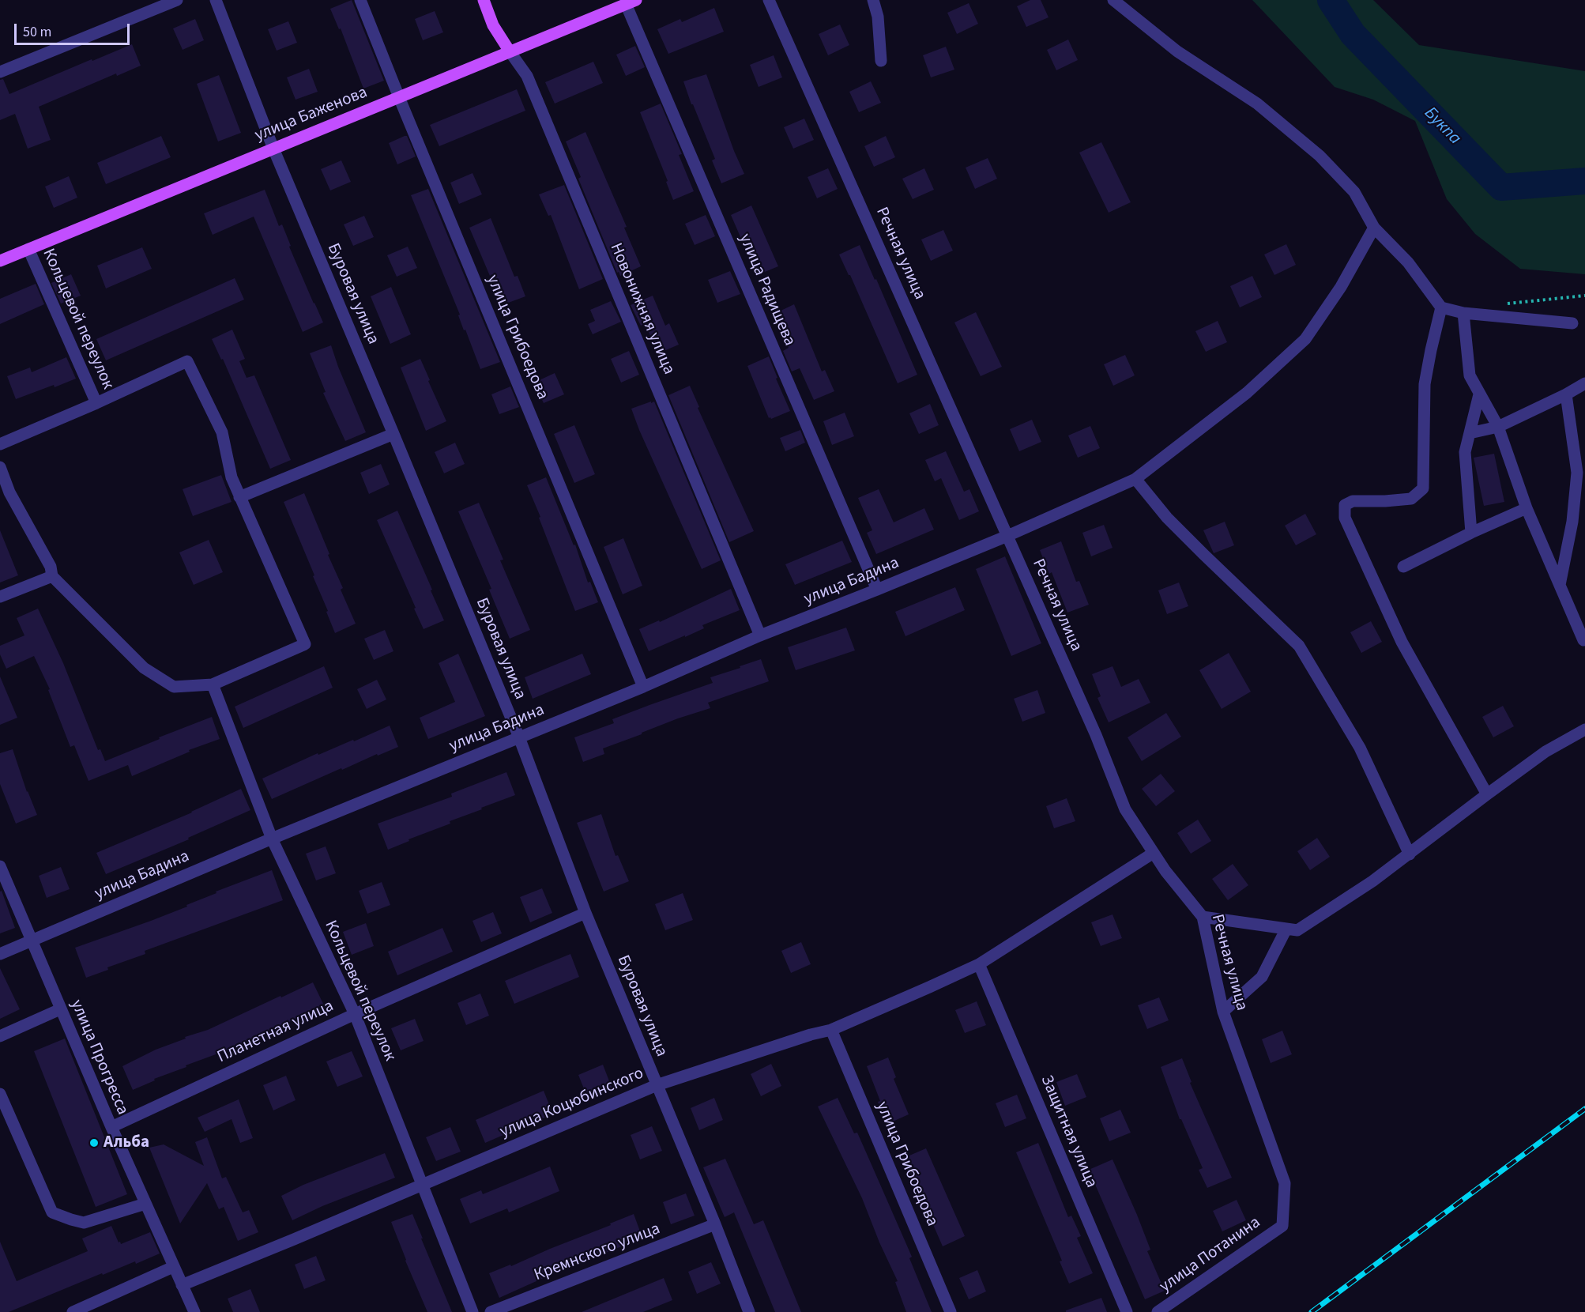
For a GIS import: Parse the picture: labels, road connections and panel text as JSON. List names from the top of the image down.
{
  "streets": {
    "main road": ["улица Баженова", "Новонижняя улица"],
    "street": [
      "Речная улица",
      "улица Радищева",
      "Буровая улица",
      "Кольцевой переулок",
      "улица Грибоедова",
      "улица Бадина",
      "Планетная улица",
      "улица Прогресса",
      "улица Коцюбинского",
      "Защитная улица",
      "Кремнского улица",
      "улица Потанина"
    ]
  },
  "crossings": [
    ["улица Баженова", "улица Радищева"],
    ["улица Баженова", "Буровая улица"],
    ["улица Баженова", "Новонижняя улица"],
    ["улица Баженова", "Кольцевой переулок"],
    ["улица Баженова", "улица Грибоедова"],
    ["Речная улица", "улица Бадина"],
    ["Речная улица", "улица Коцюбинского"],
    ["Речная улица", "улица Потанина"],
    ["улица Радищева", "улица Бадина"],
    ["Буровая улица", "улица Бадина"],
    ["Буровая улица", "Планетная улица"],
    ["Буровая улица", "улица Коцюбинского"],
    ["Буровая улица", "Кремнского улица"],
    ["Новонижняя улица", "улица Бадина"],
    ["Кольцевой переулок", "улица Бадина"],
    ["Кольцевой переулок", "Планетная улица"],
    ["Кольцевой переулок", "улица Коцюбинского"],
    ["улица Грибоедова", "улица Бадина"],
    ["улица Грибоедова", "улица Коцюбинского"],
    ["улица Бадина", "улица Прогресса"],
    ["Планетная улица", "улица Прогресса"],
    ["улица Прогресса", "улица Коцюбинского"],
    ["улица Коцюбинского", "Защитная улица"]
  ],
  "water": ["Букпа"],
  "places": ["Альба"],
  "scale_bar": "50 m"
}
